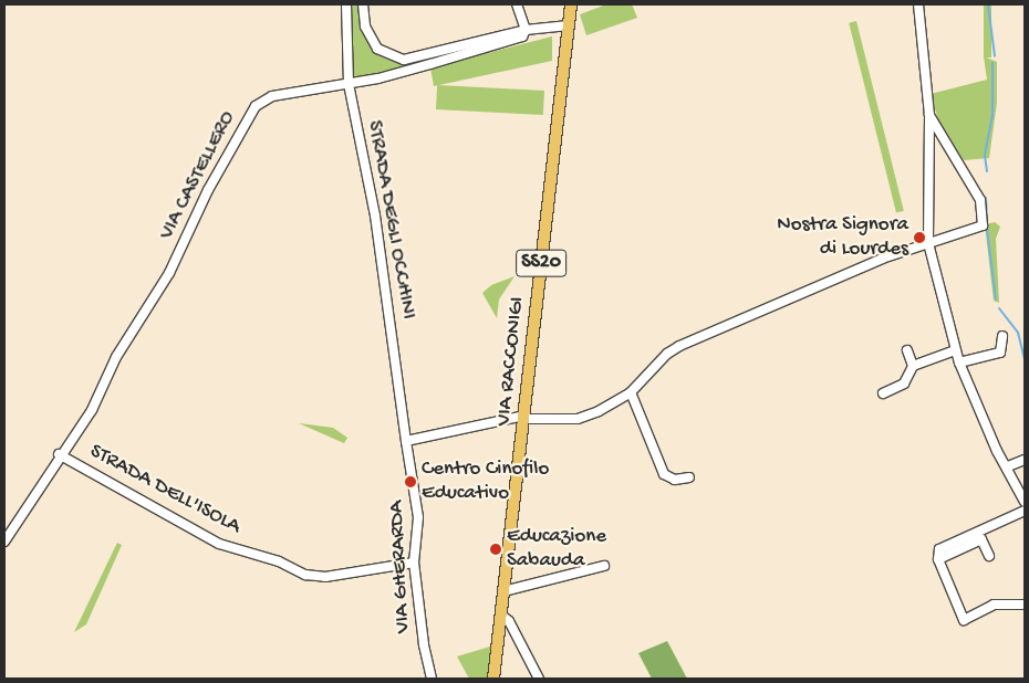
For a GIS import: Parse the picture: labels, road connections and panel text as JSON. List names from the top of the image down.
{
  "streets": {
    "main road": ["SS20", "VIA RACCONIGI"],
    "street": [
      "VIA CASTELLERO",
      "STRADA DEGLI OCCHINI",
      "STRADA DELL'ISOLA",
      "VIA GHERARDA"
    ]
  },
  "crossings": [
    ["VIA CASTELLERO", "STRADA DEGLI OCCHINI"],
    ["VIA CASTELLERO", "VIA RACCONIGI"],
    ["VIA CASTELLERO", "STRADA DELL'ISOLA"],
    ["STRADA DEGLI OCCHINI", "VIA GHERARDA"],
    ["STRADA DELL'ISOLA", "VIA GHERARDA"]
  ],
  "places": ["Nostra Signora di Lourdes", "Centro Cinofilo Educativo", "Educazione Sabauda"]
}
